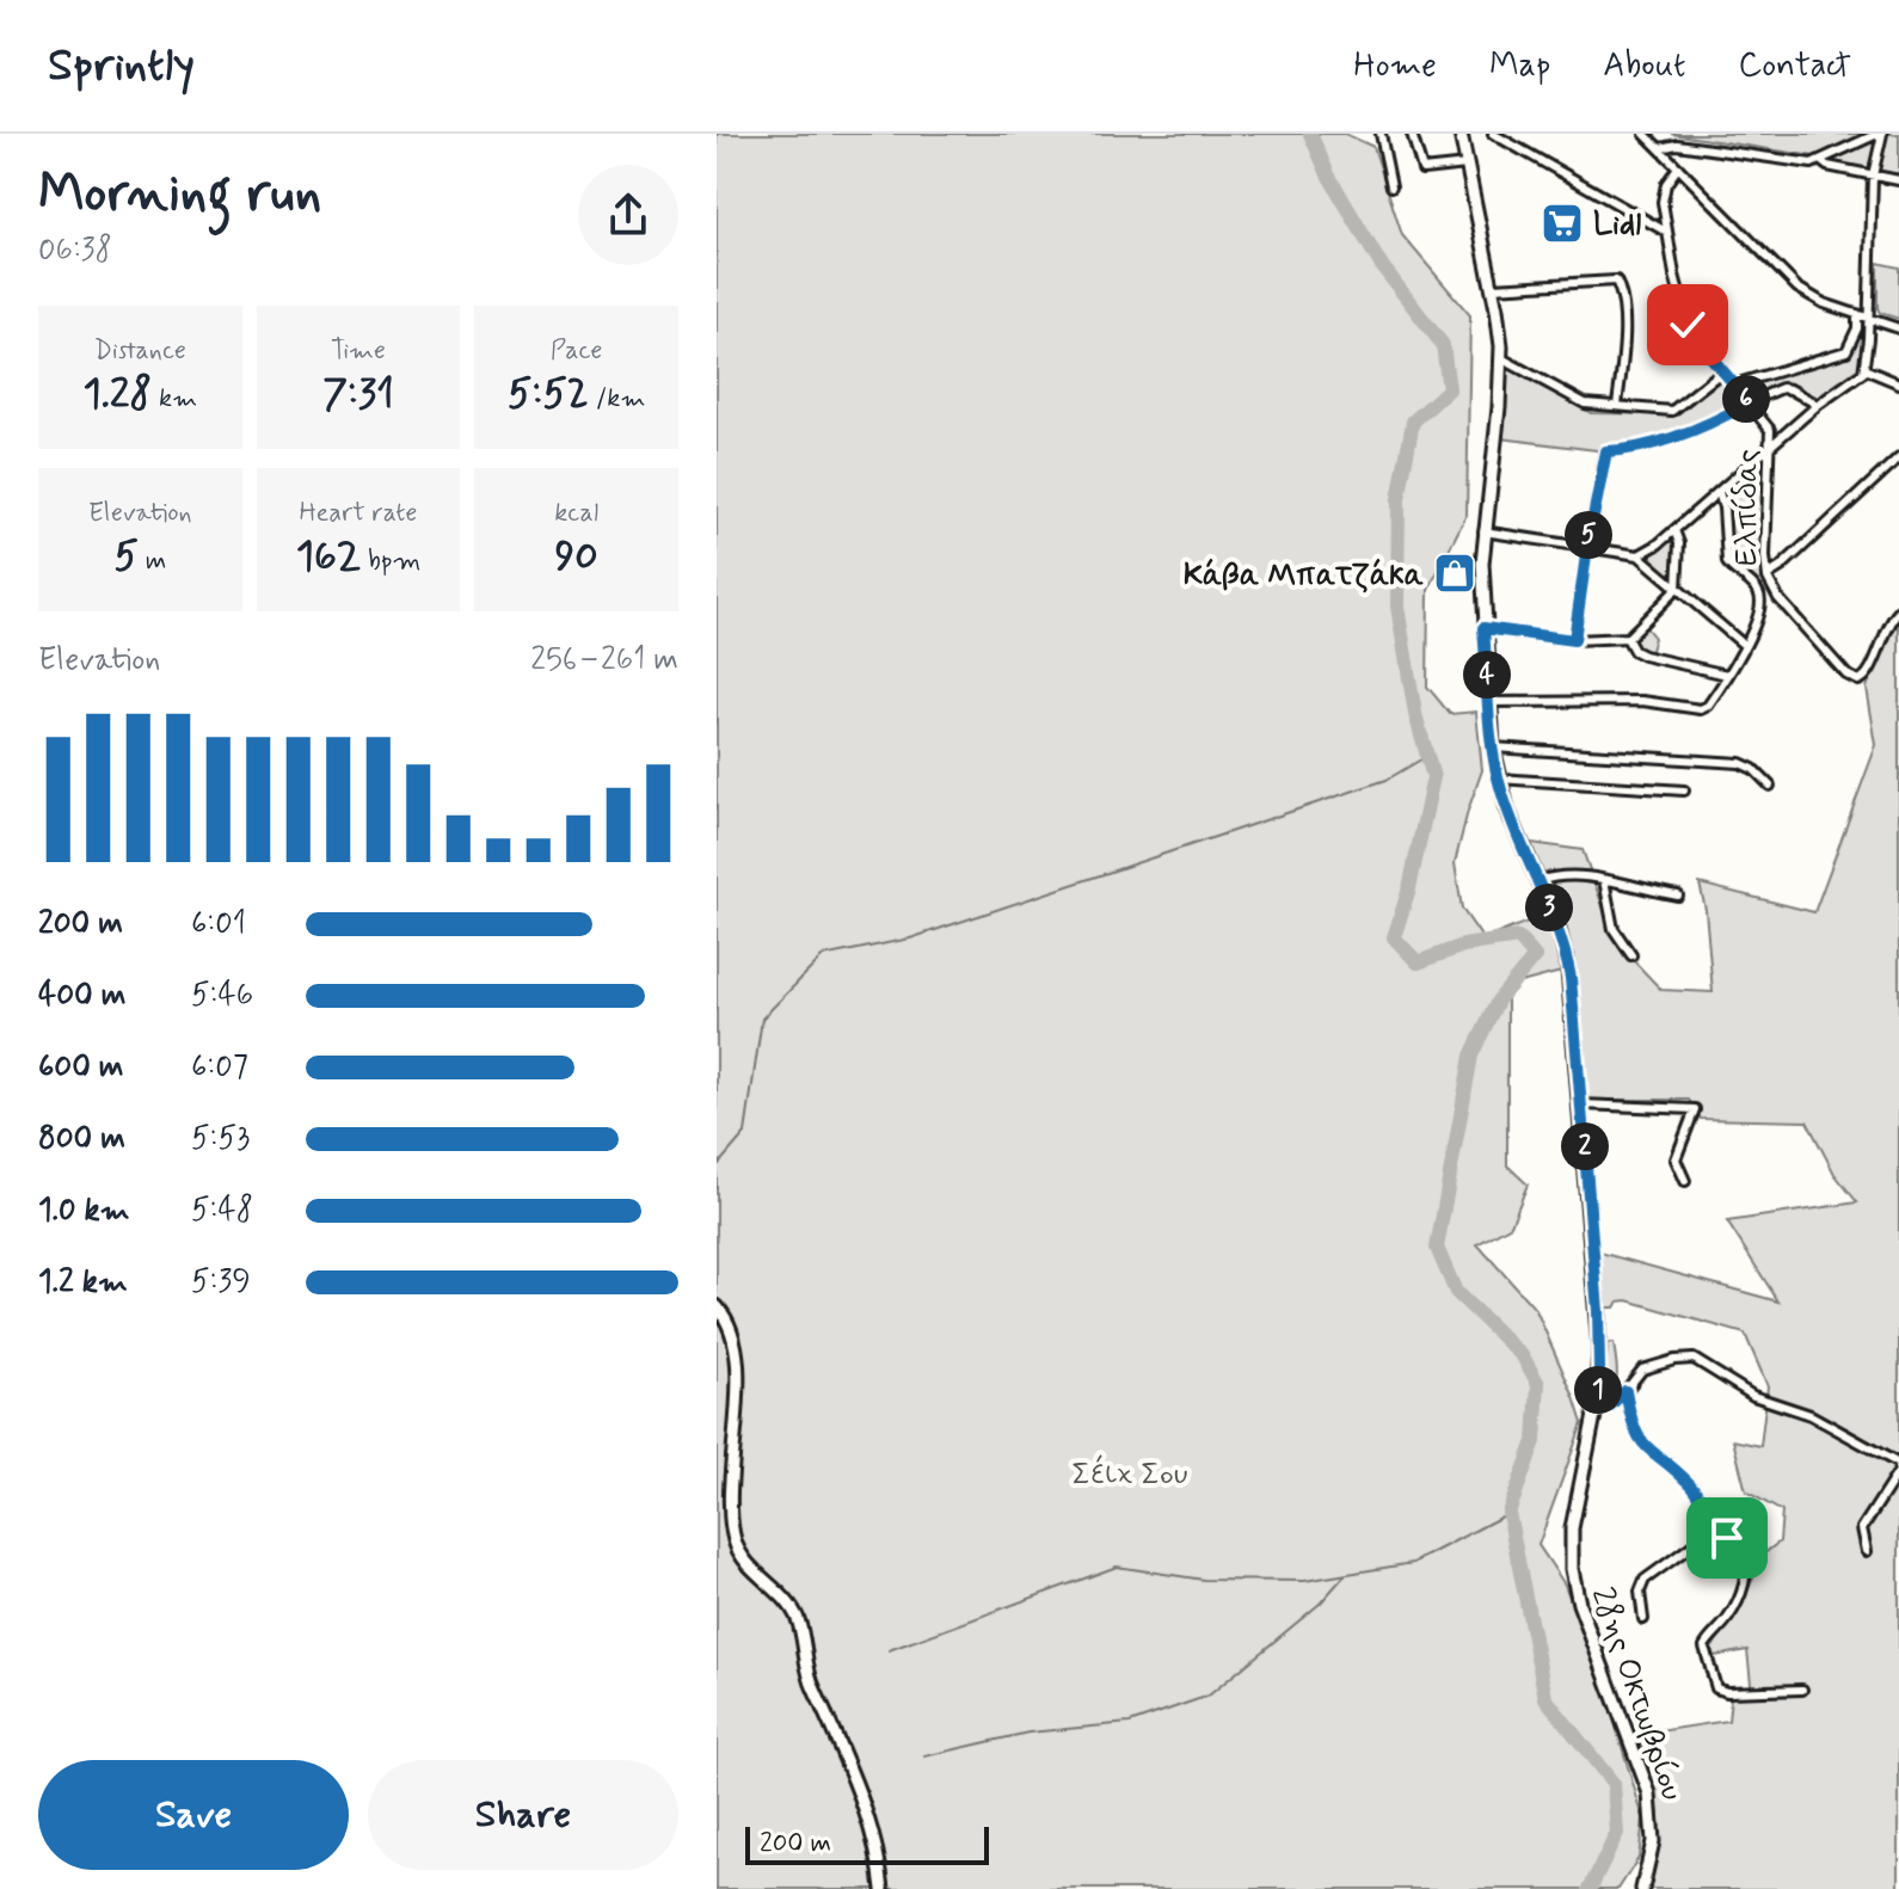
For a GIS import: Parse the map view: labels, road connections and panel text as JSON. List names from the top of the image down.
{
  "streets": {
    "main road": ["28ης Οκτωβρίου"],
    "street": ["Ελπίδας"]
  },
  "parks": ["Σέιχ Σου"],
  "places": {
    "supermarket": ["Lidl"],
    "shop": ["Κάβα Μπατζάκα"]
  },
  "scale_bar": "200 m",
  "page": {
    "header": "Sprintly",
    "nav": [
      "Home",
      "Map",
      "About",
      "Contact"
    ],
    "heading": ["Morning run", "06:38"],
    "stats": [
      ["Distance", "1.28 km"],
      ["Time", "7:31"],
      ["Pace", "5:52 /km"],
      ["Elevation", "5 m"],
      ["Heart rate", "162 bpm"],
      ["kcal", "90"]
    ],
    "pins": [
      "6",
      "5",
      "4",
      "3",
      "2",
      "1"
    ],
    "chart": ["Elevation", "256–261 m"],
    "list": [
      {
        "name": "200 m",
        "note": "6:01"
      },
      {
        "name": "400 m",
        "note": "5:46"
      },
      {
        "name": "600 m",
        "note": "6:07"
      },
      {
        "name": "800 m",
        "note": "5:53"
      },
      {
        "name": "1.0 km",
        "note": "5:48"
      },
      {
        "name": "1.2 km",
        "note": "5:39"
      }
    ],
    "buttons": ["Save", "Share"],
    "scale": "200 m"
  }
}
